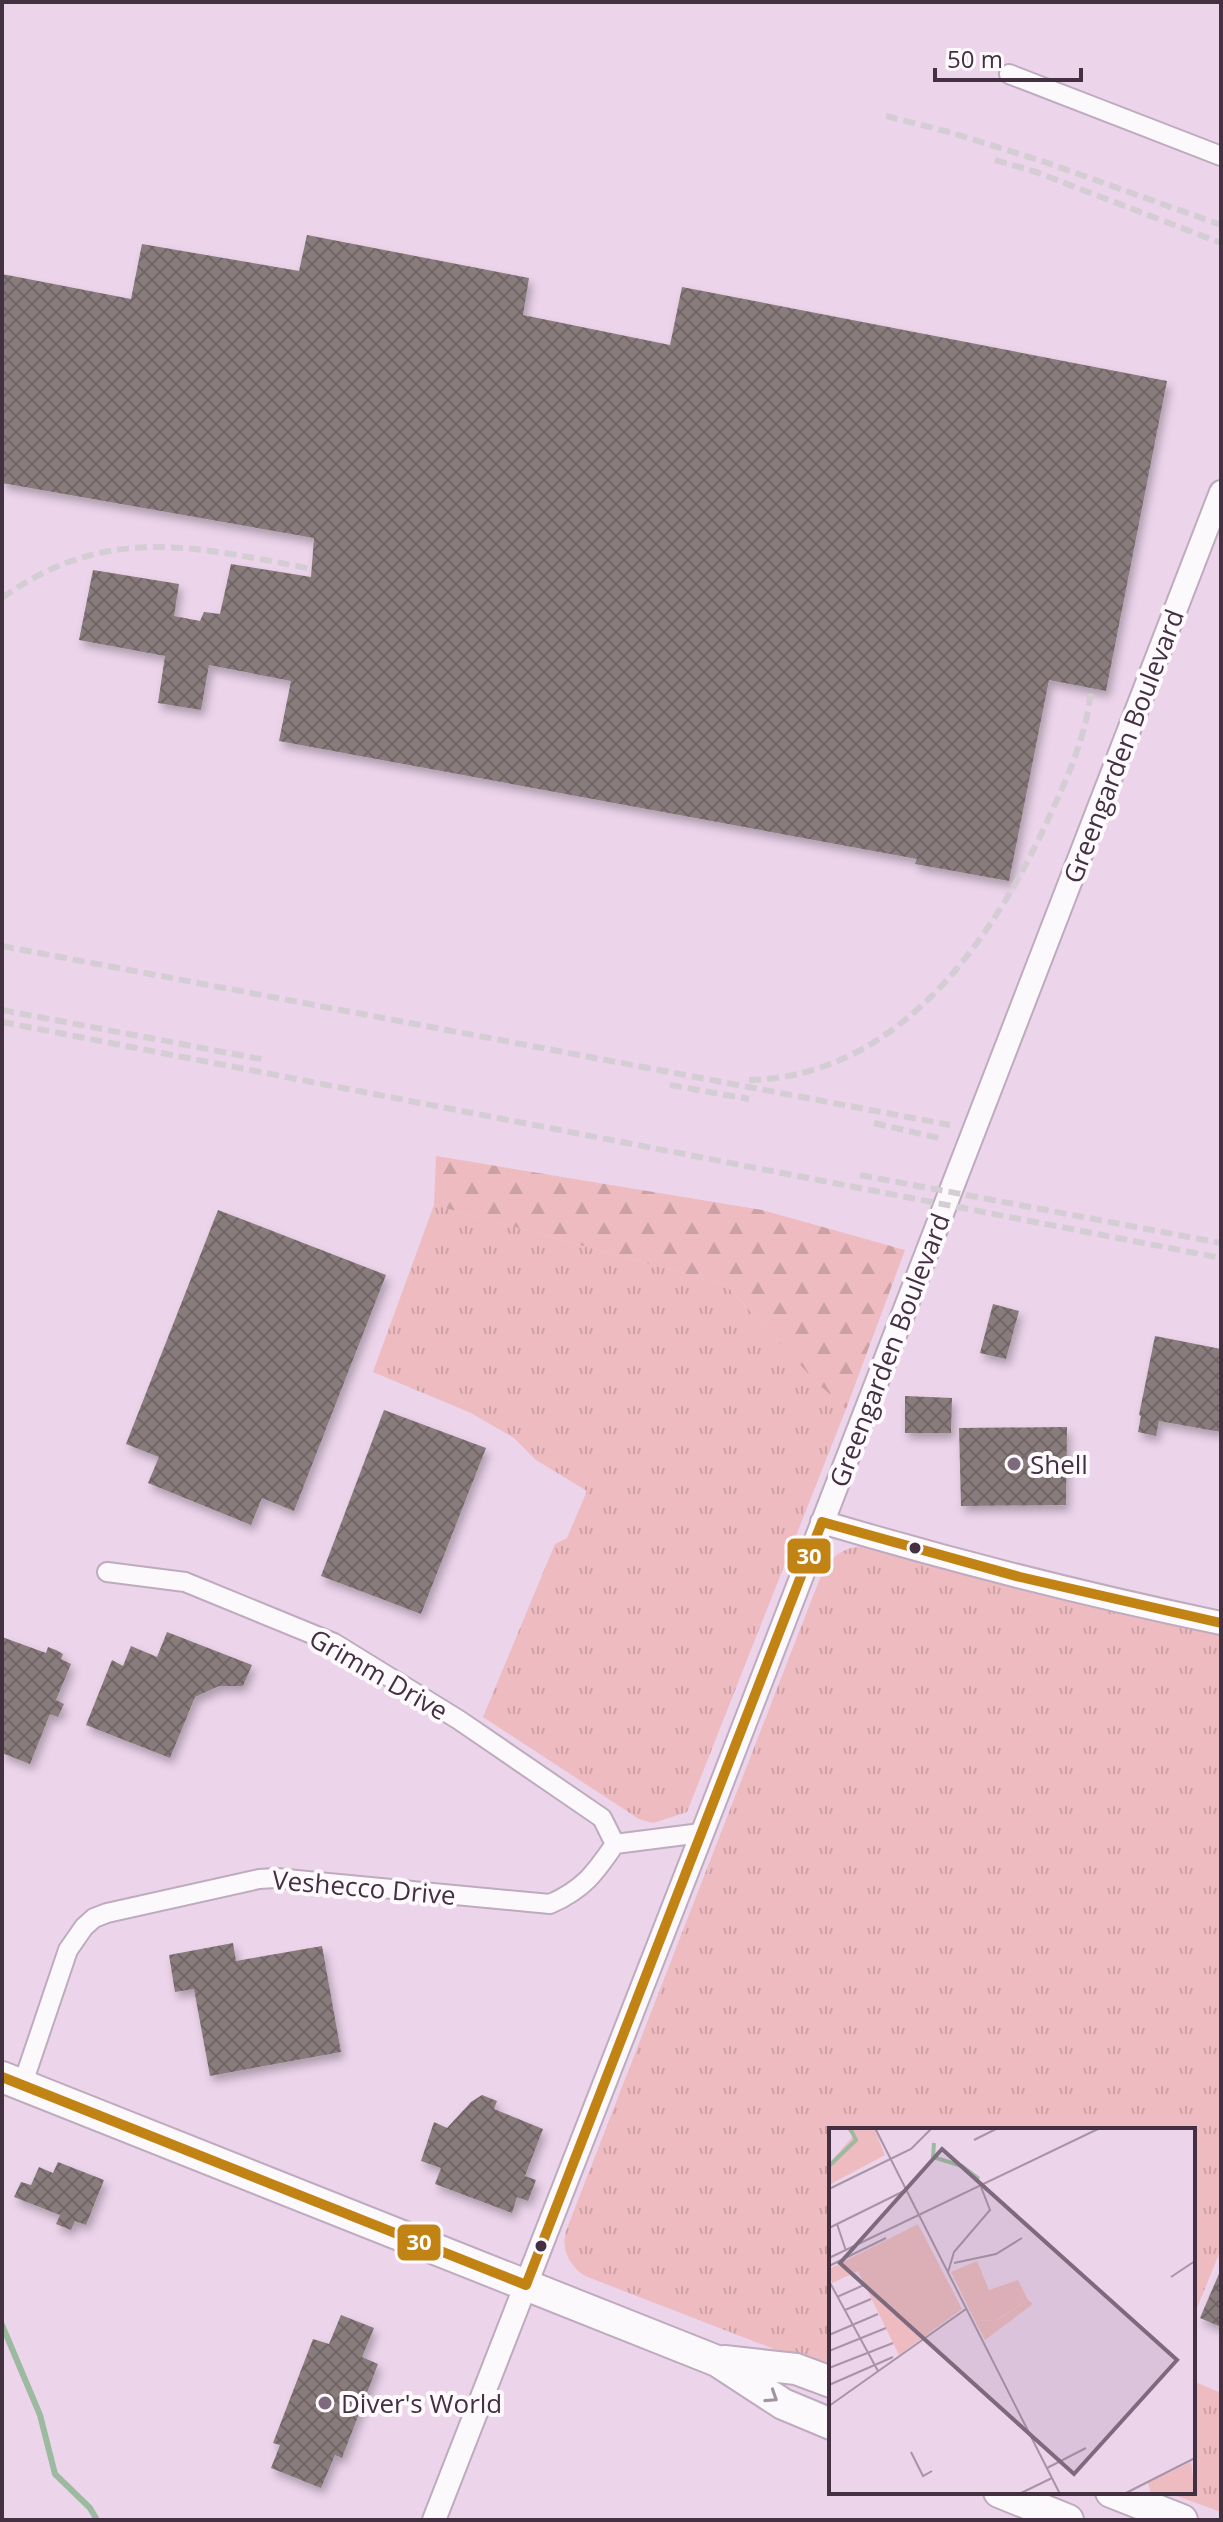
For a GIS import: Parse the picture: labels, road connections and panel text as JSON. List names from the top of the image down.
{
  "streets": {
    "street": ["Greengarden Boulevard", "Grimm Drive", "Veshecco Drive"]
  },
  "crossings": [
    ["Grimm Drive", "Veshecco Drive"]
  ],
  "places": ["Shell", "Diver's World"],
  "lines": ["transit line 30"],
  "scale_bar": "50 m"
}
